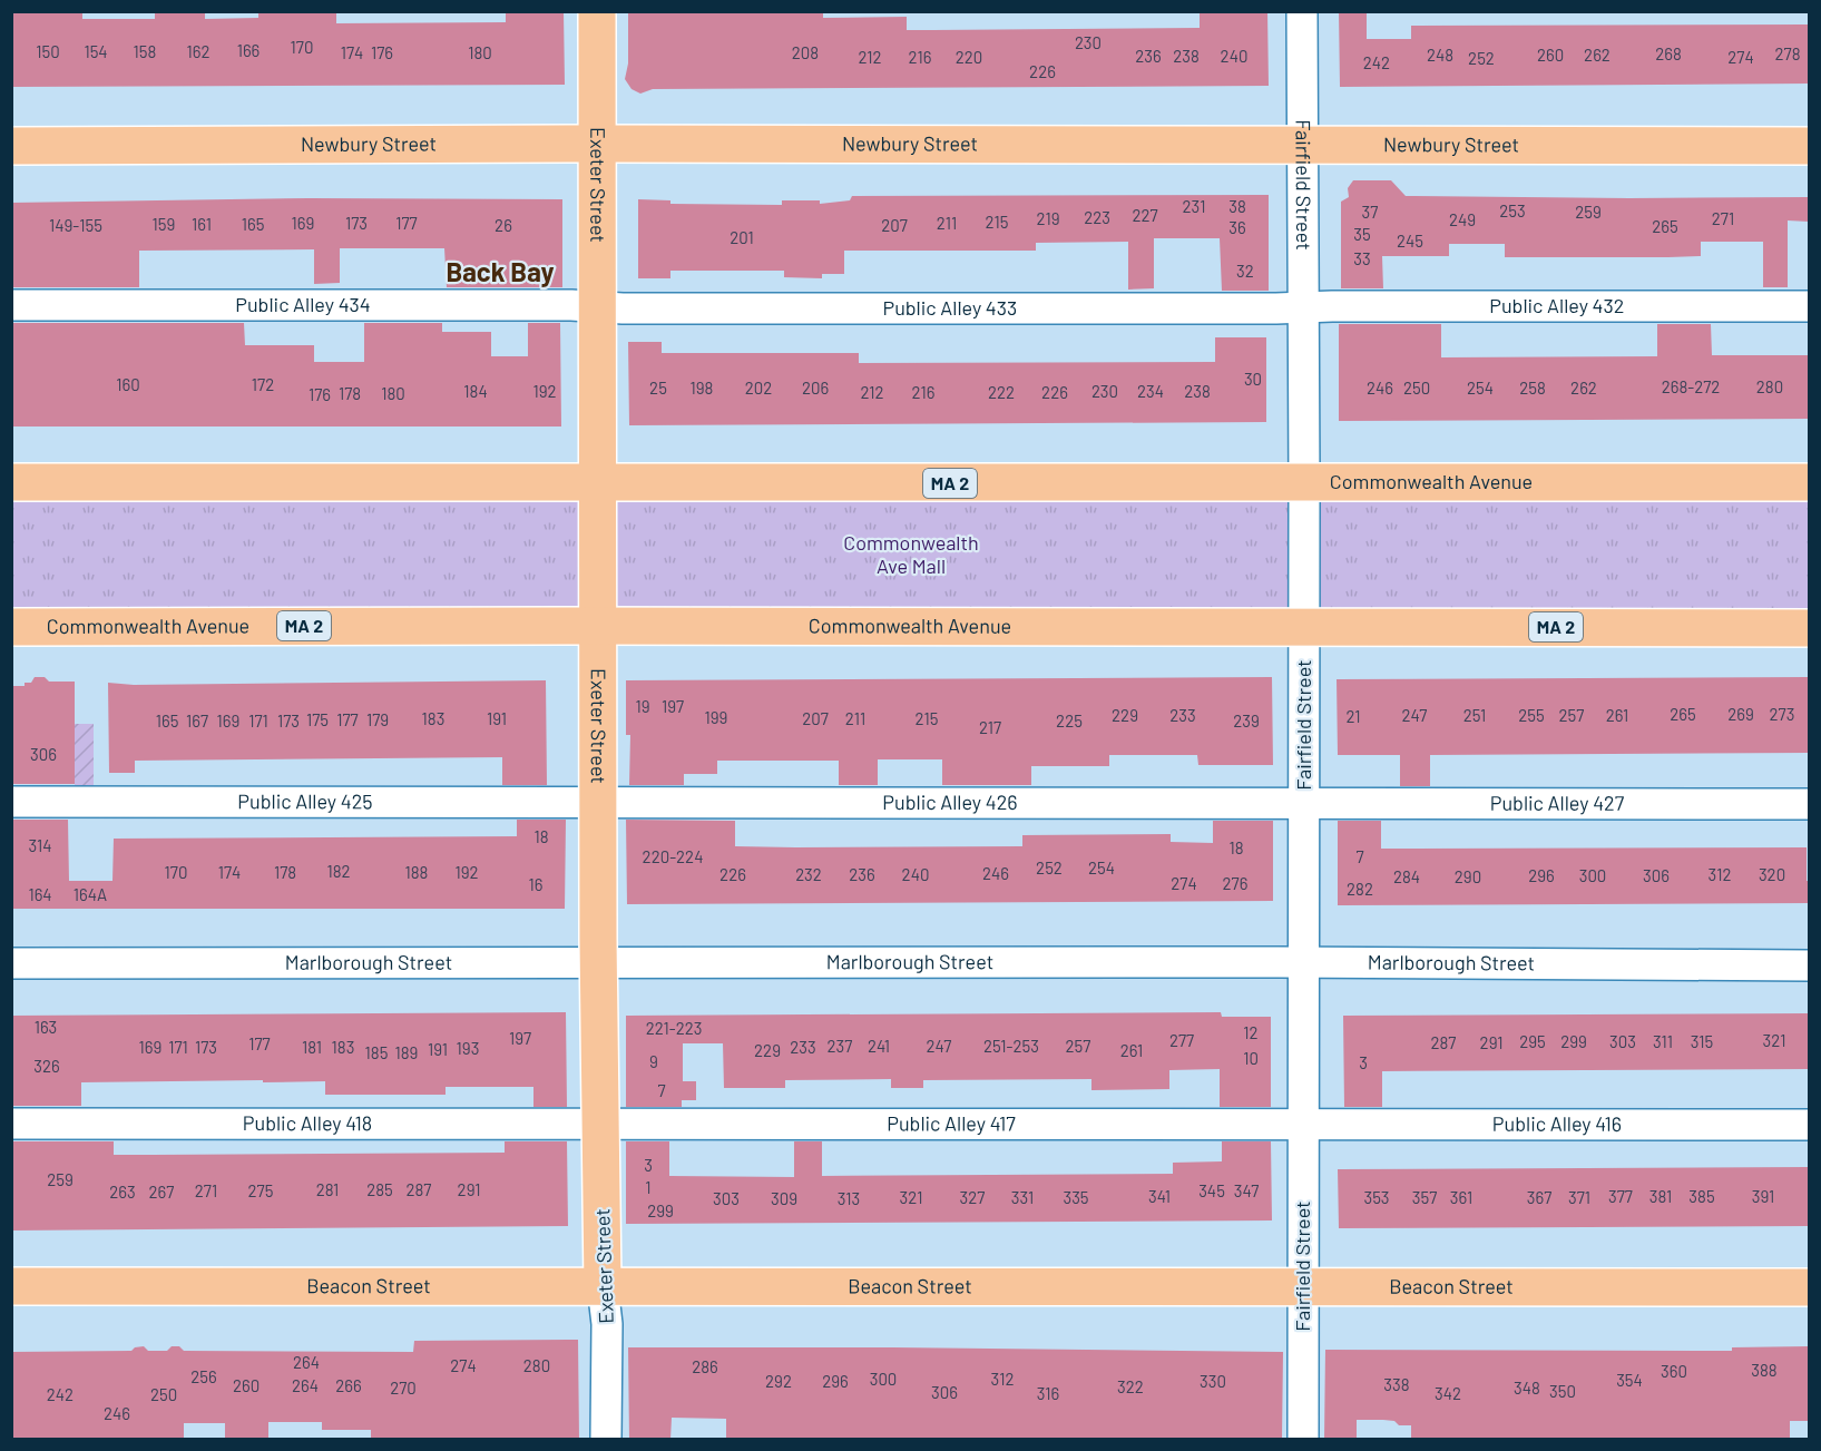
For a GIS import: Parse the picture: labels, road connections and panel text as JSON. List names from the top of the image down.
{
  "streets": {
    "main road": [
      "Newbury Street",
      "Exeter Street",
      "MA 2",
      "Commonwealth Avenue",
      "Beacon Street"
    ],
    "street": [
      "Fairfield Street",
      "Public Alley 434",
      "Public Alley 432",
      "Public Alley 433",
      "Public Alley 425",
      "Public Alley 426",
      "Public Alley 427",
      "Marlborough Street",
      "Public Alley 418",
      "Public Alley 417",
      "Public Alley 416"
    ]
  },
  "crossings": [
    ["Newbury Street", "Exeter Street"],
    ["Newbury Street", "Fairfield Street"],
    ["Exeter Street", "Public Alley 434"],
    ["Exeter Street", "Public Alley 433"],
    ["Exeter Street", "Commonwealth Avenue"],
    ["Exeter Street", "Public Alley 425"],
    ["Exeter Street", "Public Alley 426"],
    ["Exeter Street", "Marlborough Street"],
    ["Exeter Street", "Public Alley 418"],
    ["Exeter Street", "Public Alley 417"],
    ["Exeter Street", "Beacon Street"],
    ["Fairfield Street", "Public Alley 432"],
    ["Fairfield Street", "Public Alley 433"],
    ["Fairfield Street", "Commonwealth Avenue"],
    ["Fairfield Street", "Public Alley 426"],
    ["Fairfield Street", "Public Alley 427"],
    ["Fairfield Street", "Marlborough Street"],
    ["Fairfield Street", "Public Alley 417"],
    ["Fairfield Street", "Public Alley 416"],
    ["Fairfield Street", "Beacon Street"],
    ["Public Alley 434", "Public Alley 433"],
    ["Public Alley 432", "Public Alley 433"],
    ["Public Alley 425", "Public Alley 426"],
    ["Public Alley 426", "Public Alley 427"],
    ["Public Alley 418", "Public Alley 417"],
    ["Public Alley 417", "Public Alley 416"]
  ],
  "districts": ["Back Bay"],
  "parks": ["Commonwealth Ave Mall"],
  "house_numbers": [
    "230",
    "170",
    "166",
    "150",
    "154",
    "158",
    "162",
    "174",
    "176",
    "180",
    "208",
    "268",
    "278",
    "248",
    "260",
    "262",
    "236",
    "238",
    "240",
    "212",
    "216",
    "220",
    "274",
    "252",
    "242",
    "226",
    "231",
    "38",
    "253",
    "37",
    "259",
    "227",
    "223",
    "219",
    "271",
    "249",
    "215",
    "169",
    "173",
    "177",
    "211",
    "159",
    "161",
    "165",
    "149-155",
    "26",
    "207",
    "265",
    "36",
    "35",
    "201",
    "245",
    "33",
    "32",
    "30",
    "160",
    "172",
    "268-272",
    "280",
    "25",
    "198",
    "202",
    "206",
    "246",
    "250",
    "254",
    "258",
    "262",
    "184",
    "192",
    "230",
    "234",
    "238",
    "212",
    "216",
    "222",
    "226",
    "178",
    "180",
    "176",
    "19",
    "197",
    "265",
    "269",
    "273",
    "229",
    "233",
    "247",
    "251",
    "255",
    "257",
    "261",
    "21",
    "199",
    "183",
    "191",
    "207",
    "211",
    "215",
    "175",
    "177",
    "179",
    "165",
    "167",
    "169",
    "171",
    "173",
    "225",
    "239",
    "217",
    "306",
    "18",
    "314",
    "18",
    "220-224",
    "7",
    "252",
    "254",
    "182",
    "170",
    "174",
    "178",
    "188",
    "192",
    "246",
    "226",
    "232",
    "236",
    "240",
    "312",
    "320",
    "296",
    "300",
    "306",
    "284",
    "290",
    "274",
    "276",
    "16",
    "282",
    "164",
    "164A",
    "163",
    "221-223",
    "12",
    "197",
    "277",
    "321",
    "295",
    "299",
    "303",
    "311",
    "315",
    "287",
    "291",
    "177",
    "237",
    "241",
    "247",
    "251-253",
    "257",
    "169",
    "171",
    "173",
    "181",
    "183",
    "233",
    "193",
    "191",
    "229",
    "261",
    "185",
    "189",
    "10",
    "9",
    "3",
    "326",
    "7",
    "3",
    "259",
    "1",
    "281",
    "285",
    "287",
    "291",
    "271",
    "275",
    "345",
    "347",
    "263",
    "267",
    "341",
    "377",
    "381",
    "385",
    "391",
    "321",
    "327",
    "331",
    "335",
    "353",
    "357",
    "361",
    "367",
    "371",
    "303",
    "309",
    "313",
    "299",
    "264",
    "274",
    "280",
    "286",
    "388",
    "360",
    "256",
    "300",
    "312",
    "354",
    "292",
    "296",
    "330",
    "338",
    "260",
    "264",
    "266",
    "322",
    "270",
    "348",
    "350",
    "306",
    "316",
    "342",
    "242",
    "250",
    "246"
  ]
}
